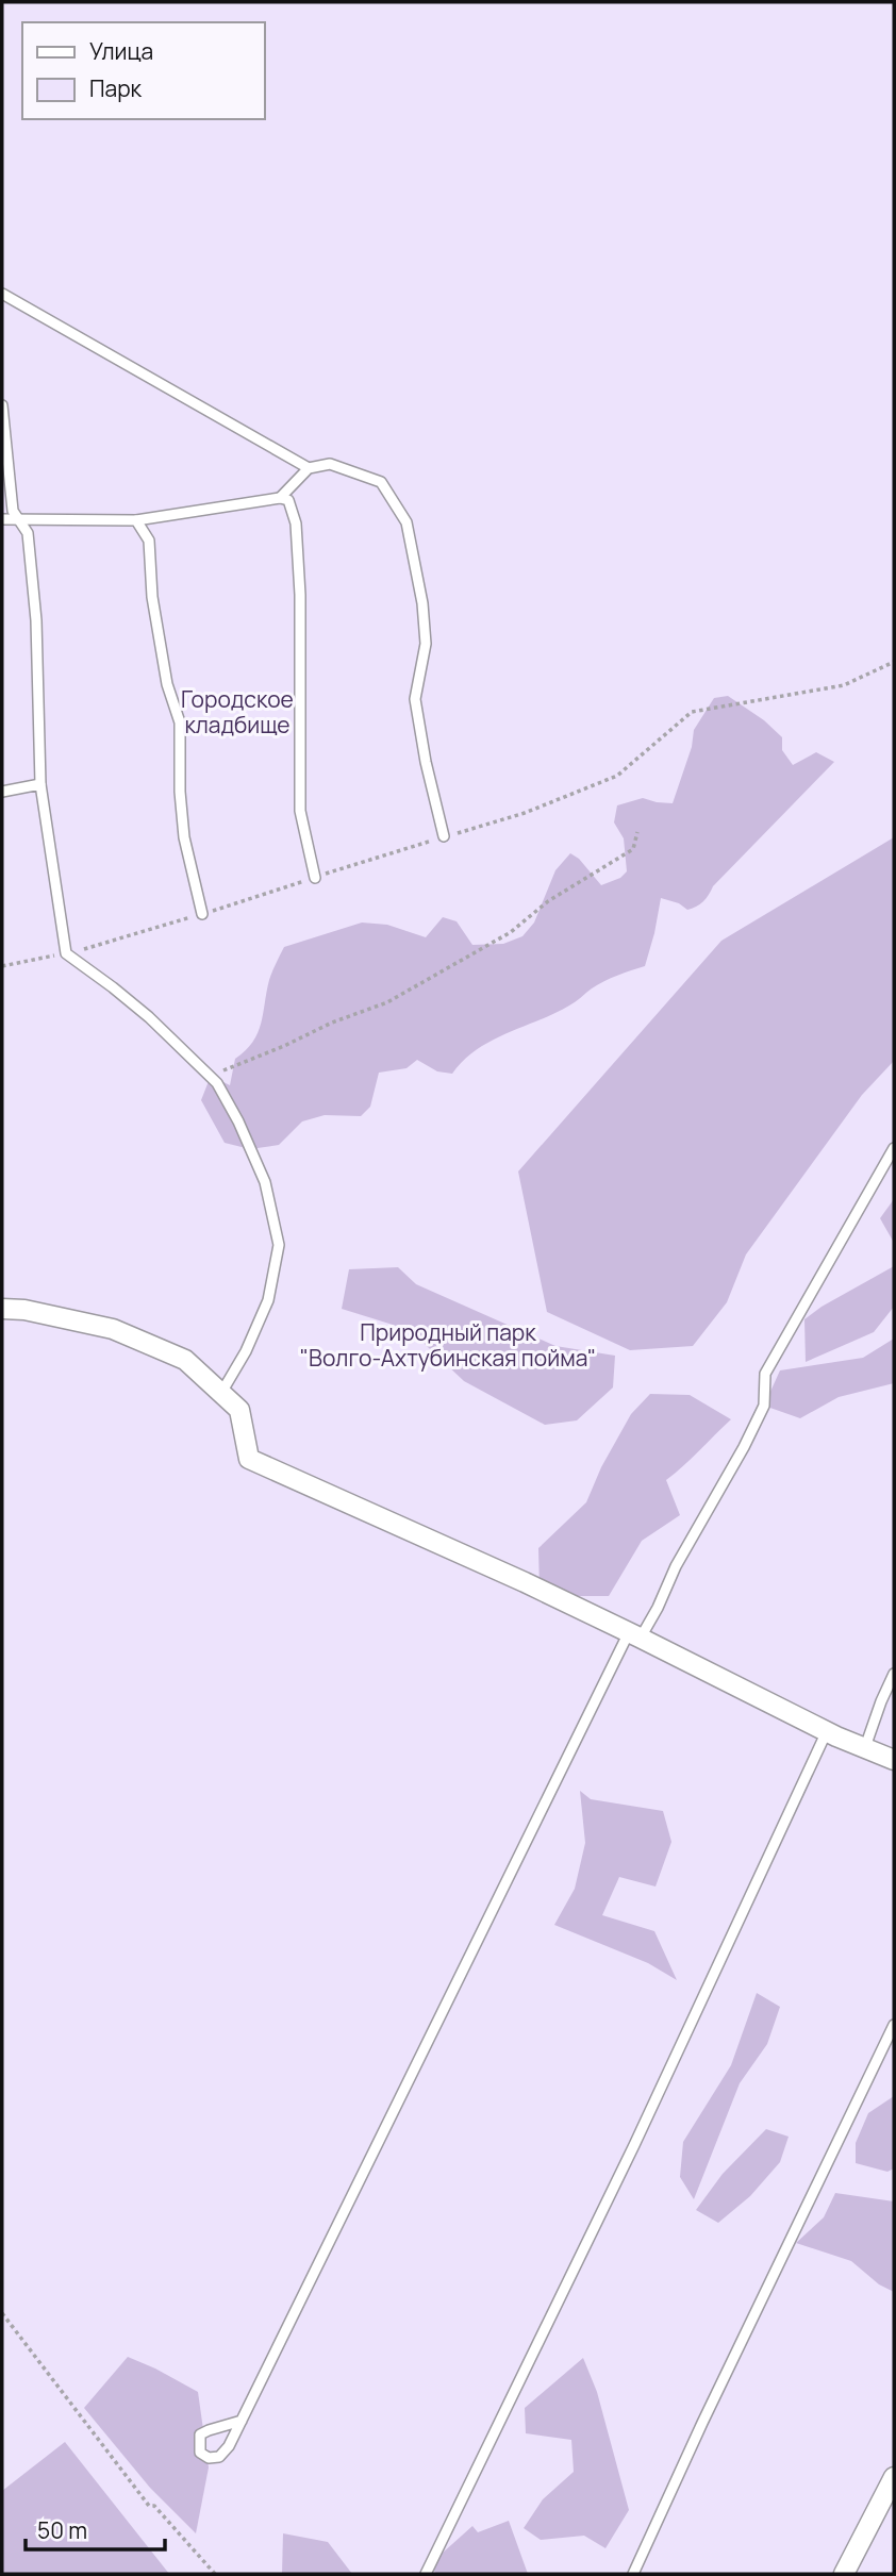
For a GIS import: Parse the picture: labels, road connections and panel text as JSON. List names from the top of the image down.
{
  "parks": ["Городское кладбище", "Природный парк \"Волго-Ахтубинская пойма\""],
  "legend": ["Улица", "Парк"],
  "scale_bar": "50 m"
}
